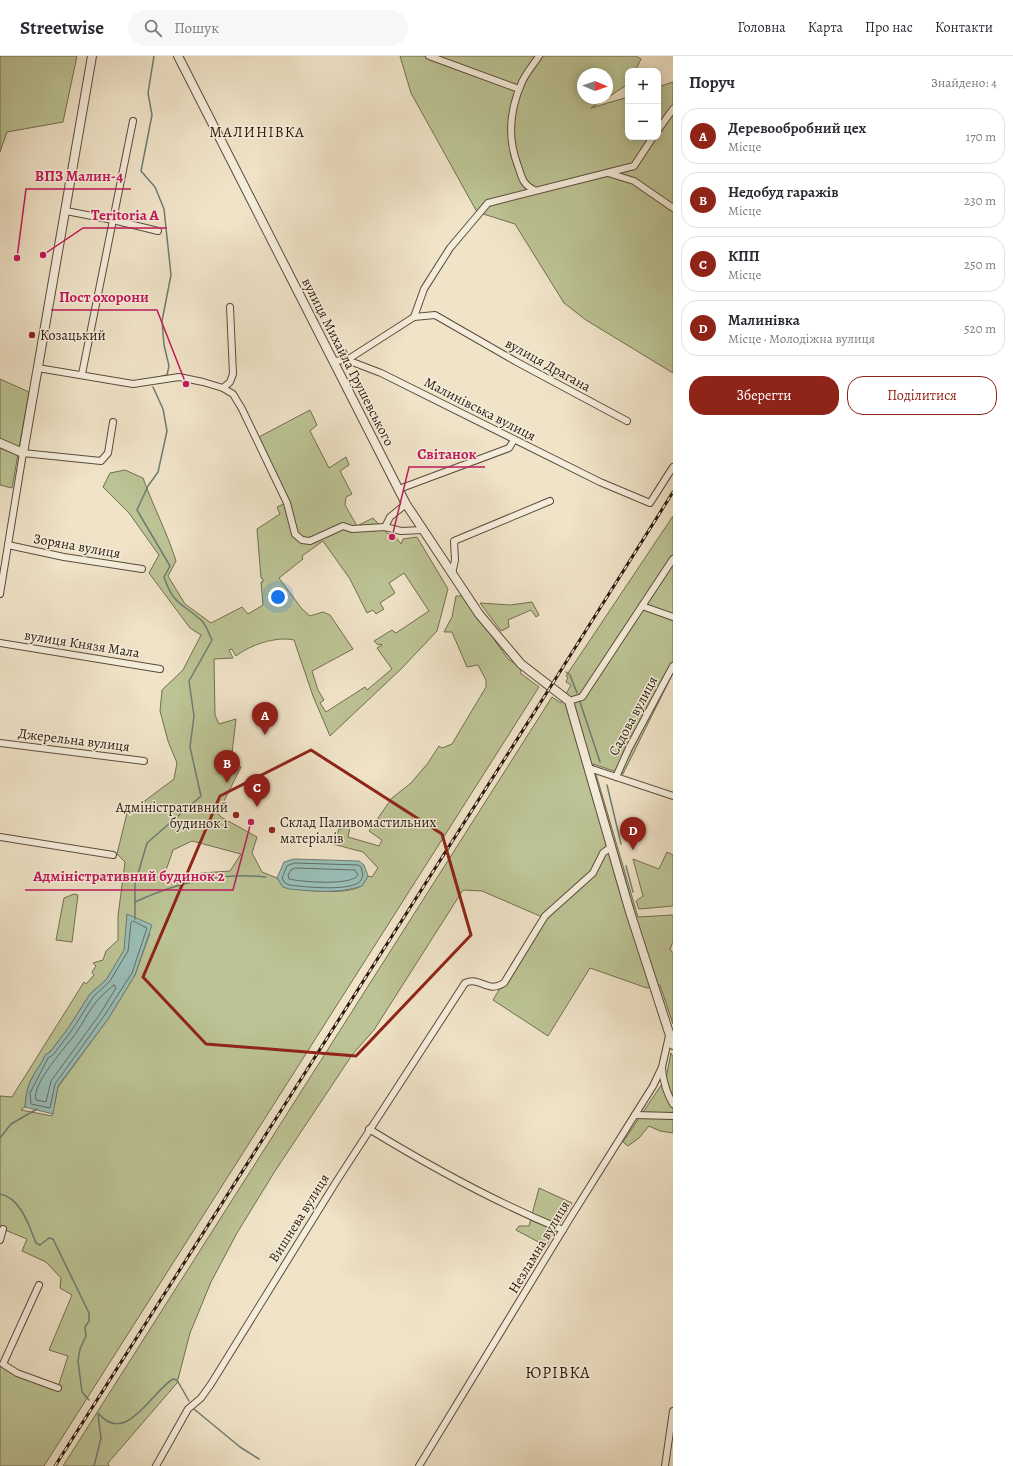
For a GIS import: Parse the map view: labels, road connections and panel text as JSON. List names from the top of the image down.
{
  "streets": {
    "street": [
      "вулиця Михайла Грушевського",
      "вулиця Драгана",
      "Малинівська вулиця",
      "Зоряна вулиця",
      "вулиця Князя Мала",
      "Садова вулиця",
      "Джерельна вулиця",
      "Вишнева вулиця",
      "Незламна вулиця"
    ]
  },
  "districts": ["МАЛИНІВКА", "ЮРІВКА"],
  "places": [
    "Teritoria A",
    "ВПЗ Малин-4",
    "Козацький",
    "Пост охорони",
    "Світанок",
    "Адміністративний будинок 1",
    "Адміністративний будинок 2",
    "Склад Паливомастильних матеріалів"
  ],
  "north": "right",
  "page": {
    "header": "Streetwise",
    "search": "Пошук",
    "nav": [
      "Головна",
      "Карта",
      "Про нас",
      "Контакти"
    ],
    "heading": ["Поруч", "Знайдено: 4"],
    "map_buttons": ["+", "−"],
    "list": [
      {
        "mark": "A",
        "name": "Деревообробний цех",
        "note": "Місце",
        "value": "170 m"
      },
      {
        "mark": "B",
        "name": "Недобуд гаражів",
        "note": "Місце",
        "value": "230 m"
      },
      {
        "mark": "C",
        "name": "КПП",
        "note": "Місце",
        "value": "250 m"
      },
      {
        "mark": "D",
        "name": "Малинівка",
        "note": "Місце · Молодіжна вулиця",
        "value": "520 m"
      }
    ],
    "buttons": ["Зберегти", "Поділитися"],
    "pins": [
      "A",
      "B",
      "C",
      "D"
    ]
  }
}
